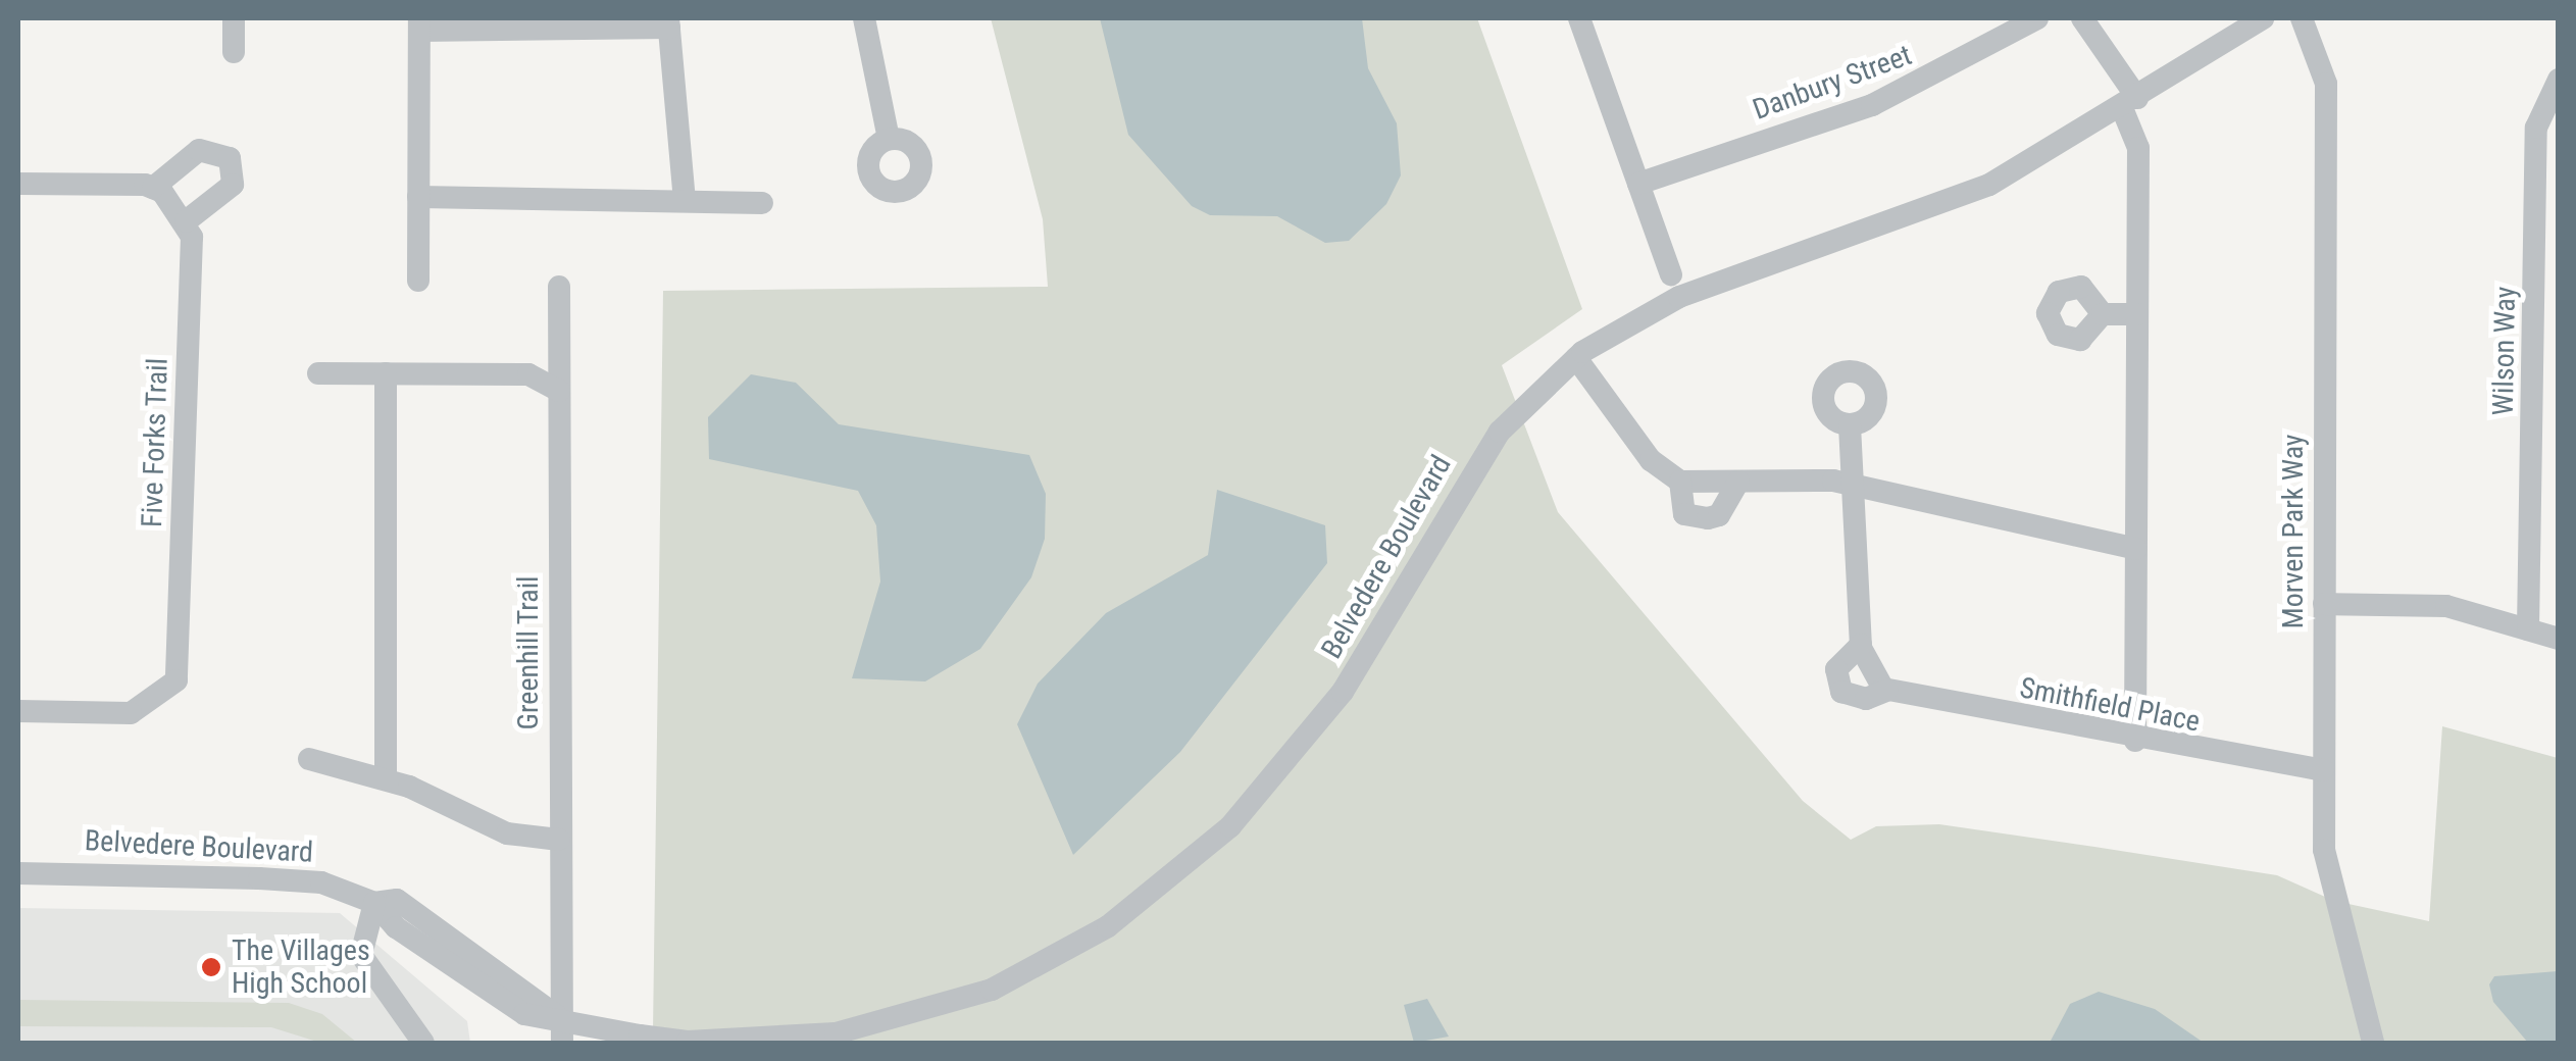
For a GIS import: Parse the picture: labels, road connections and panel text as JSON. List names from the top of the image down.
{
  "streets": {
    "street": [
      "Danbury Street",
      "Wilson Way",
      "Five Forks Trail",
      "Morven Park Way",
      "Belvedere Boulevard",
      "Greenhill Trail",
      "Smithfield Place"
    ]
  },
  "crossings": [
    ["Morven Park Way", "Smithfield Place"],
    ["Belvedere Boulevard", "Greenhill Trail"]
  ],
  "places": ["The Villages High School"]
}
